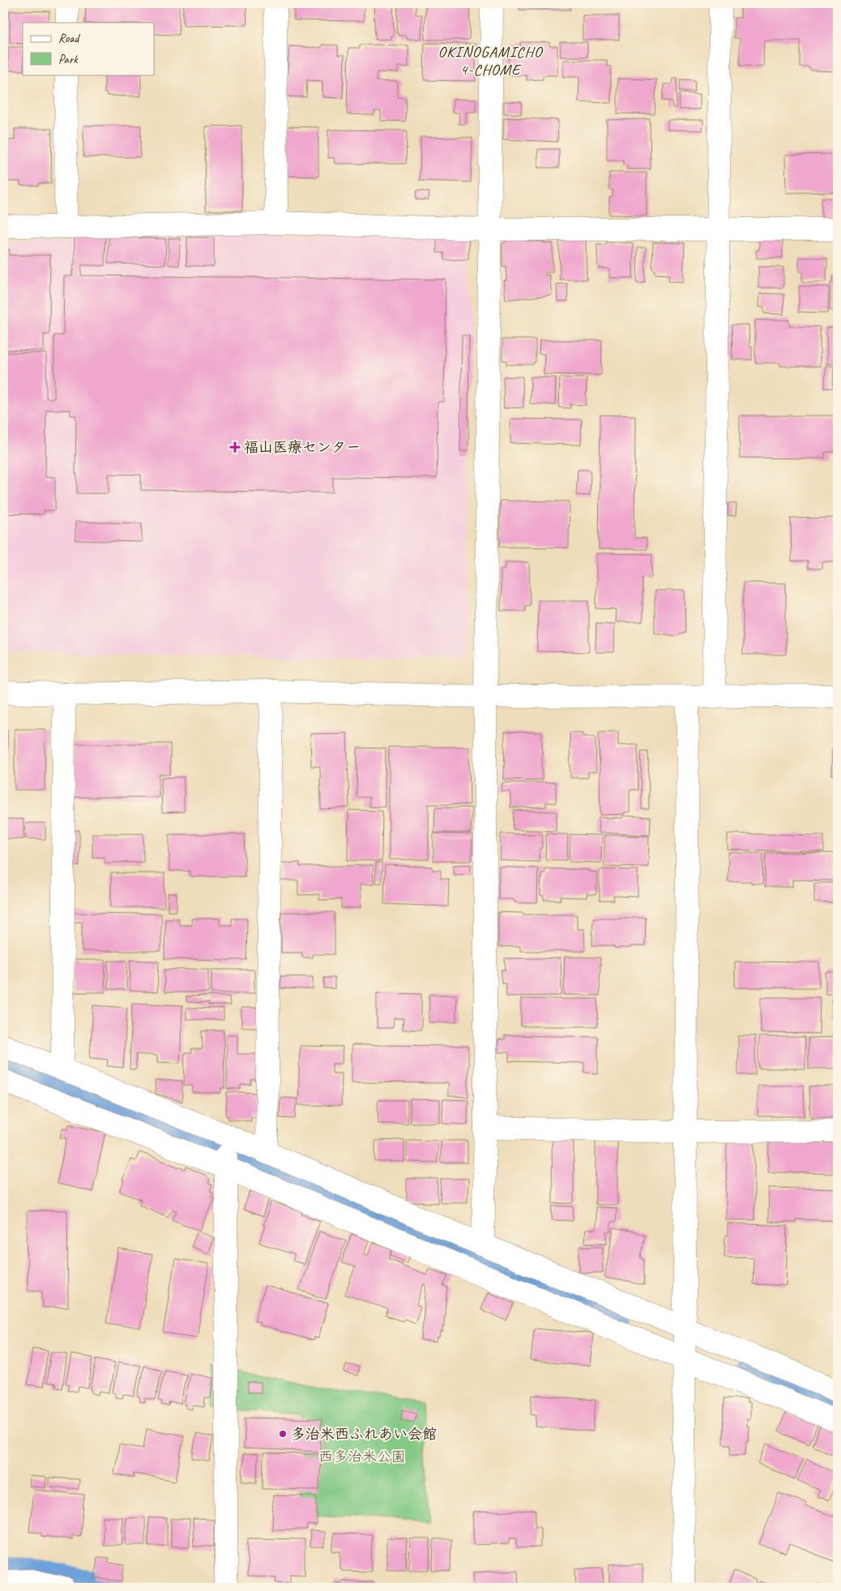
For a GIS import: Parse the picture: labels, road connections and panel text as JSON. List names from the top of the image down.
{
  "districts": ["OKINOGAMICHO 4-CHOME"],
  "parks": ["西多治米公園"],
  "places": {
    "health": ["福山医療センター"],
    "other": ["多治米西ふれあい会館"]
  },
  "legend": ["Road", "Park"]
}
